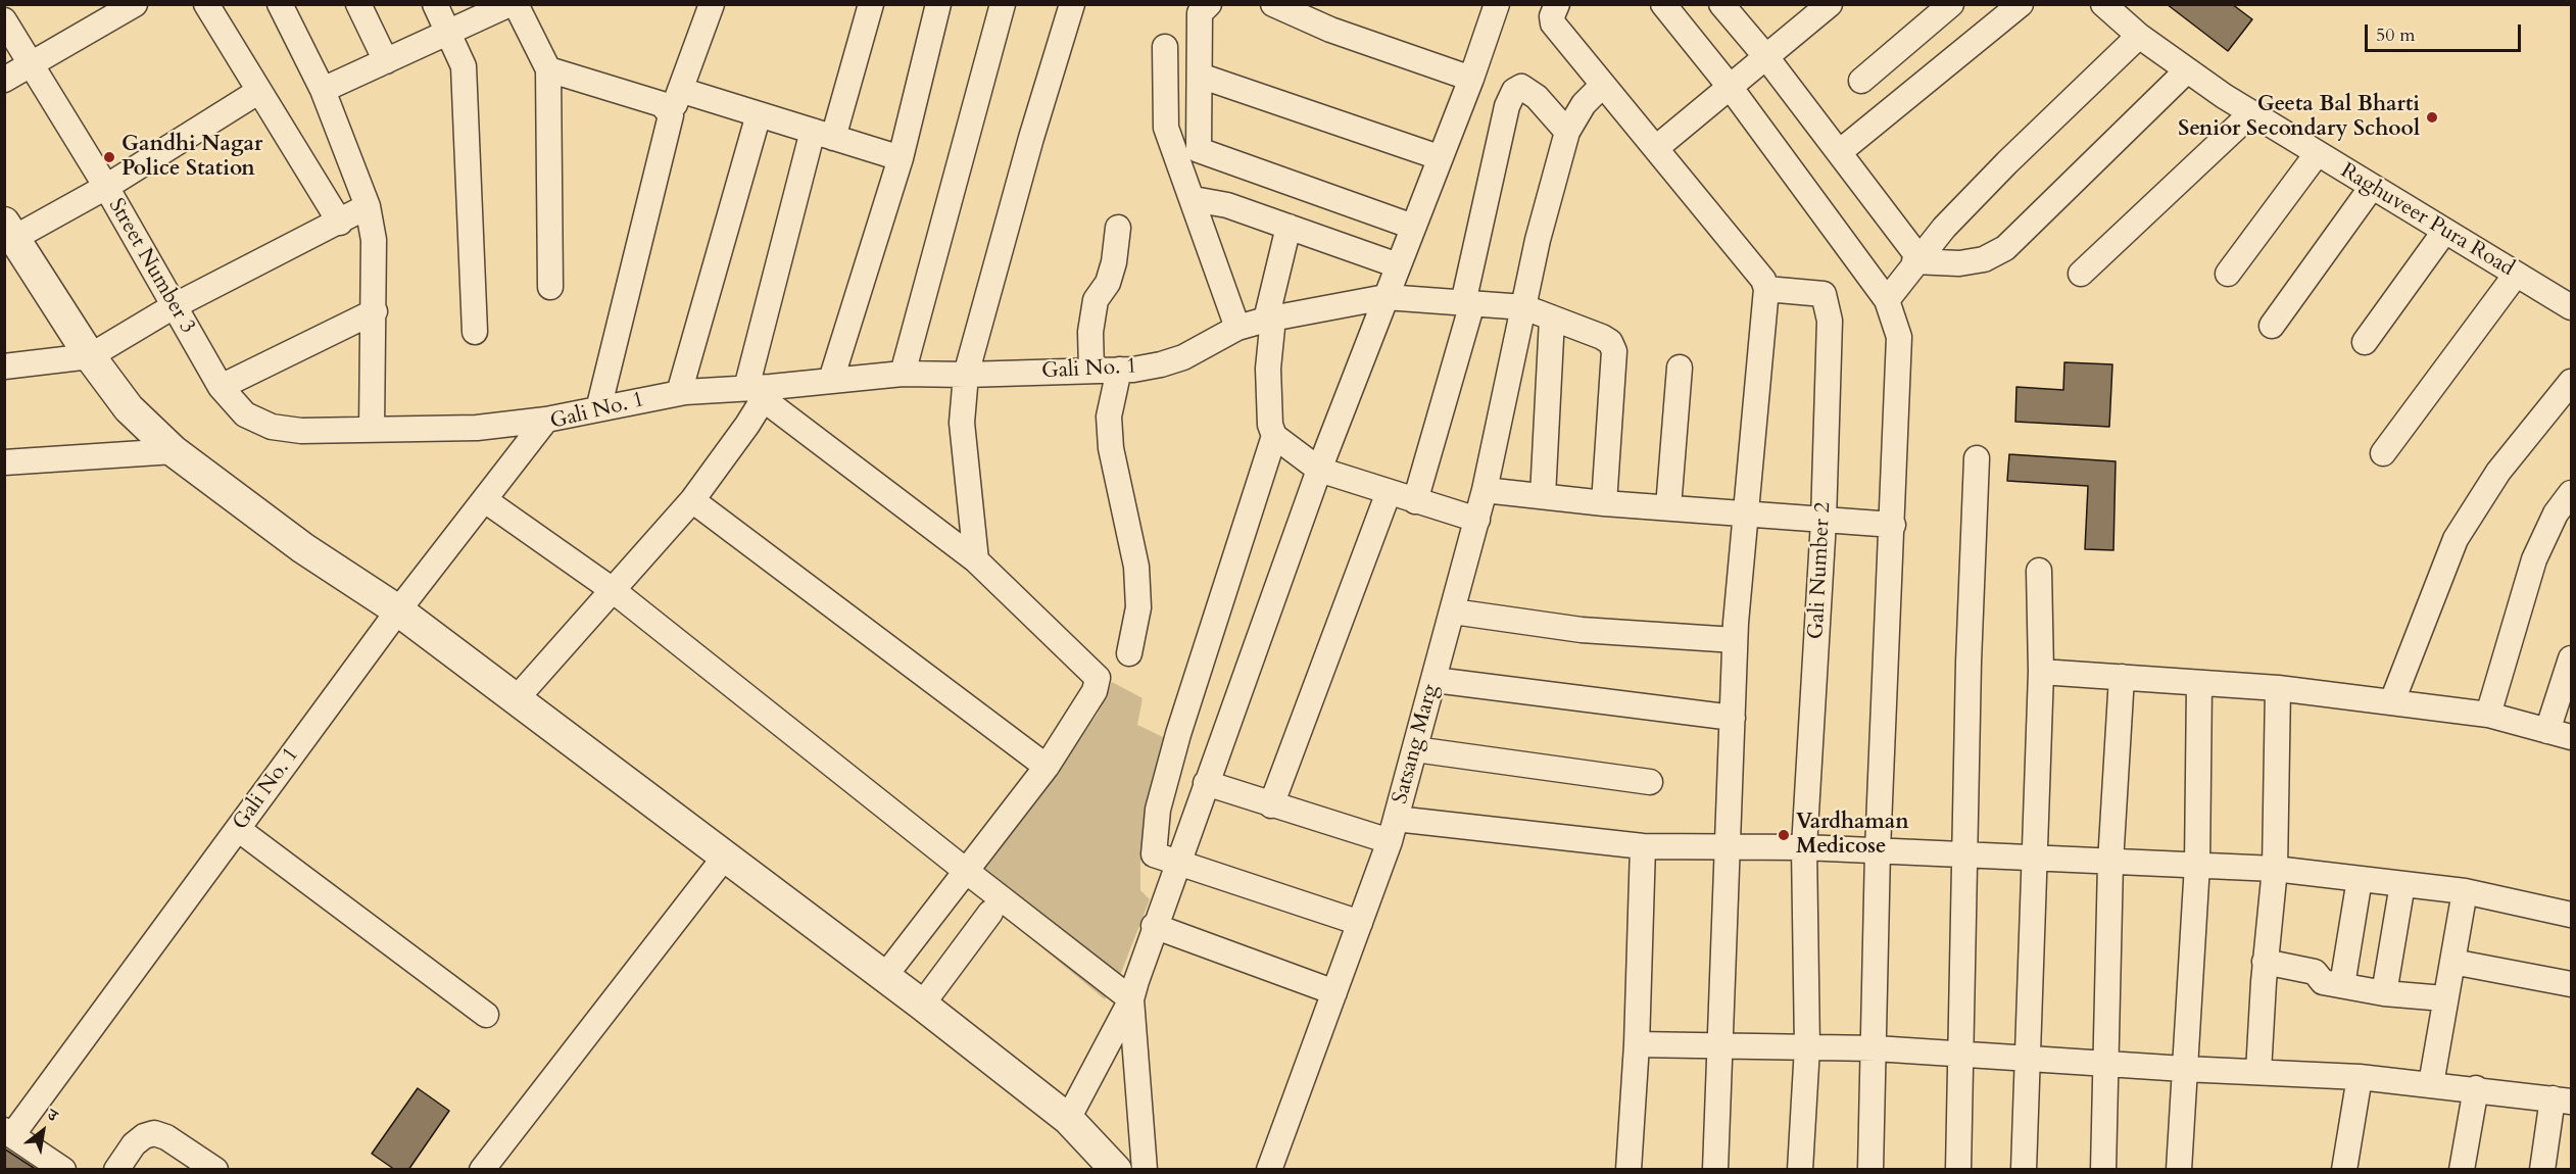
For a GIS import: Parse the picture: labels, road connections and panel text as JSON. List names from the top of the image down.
{
  "streets": {
    "street": [
      "Raghuveer Pura Road",
      "Street Number 3",
      "Gali No. 1",
      "Gali Number 2",
      "Satsang Marg"
    ]
  },
  "crossings": [
    ["Gali No. 1", "Satsang Marg"]
  ],
  "places": ["Geeta Bal Bharti Senior Secondary School", "Gandhi Nagar Police Station", "Vardhaman Medicose"],
  "scale_bar": "50 m",
  "north": "top right"
}
